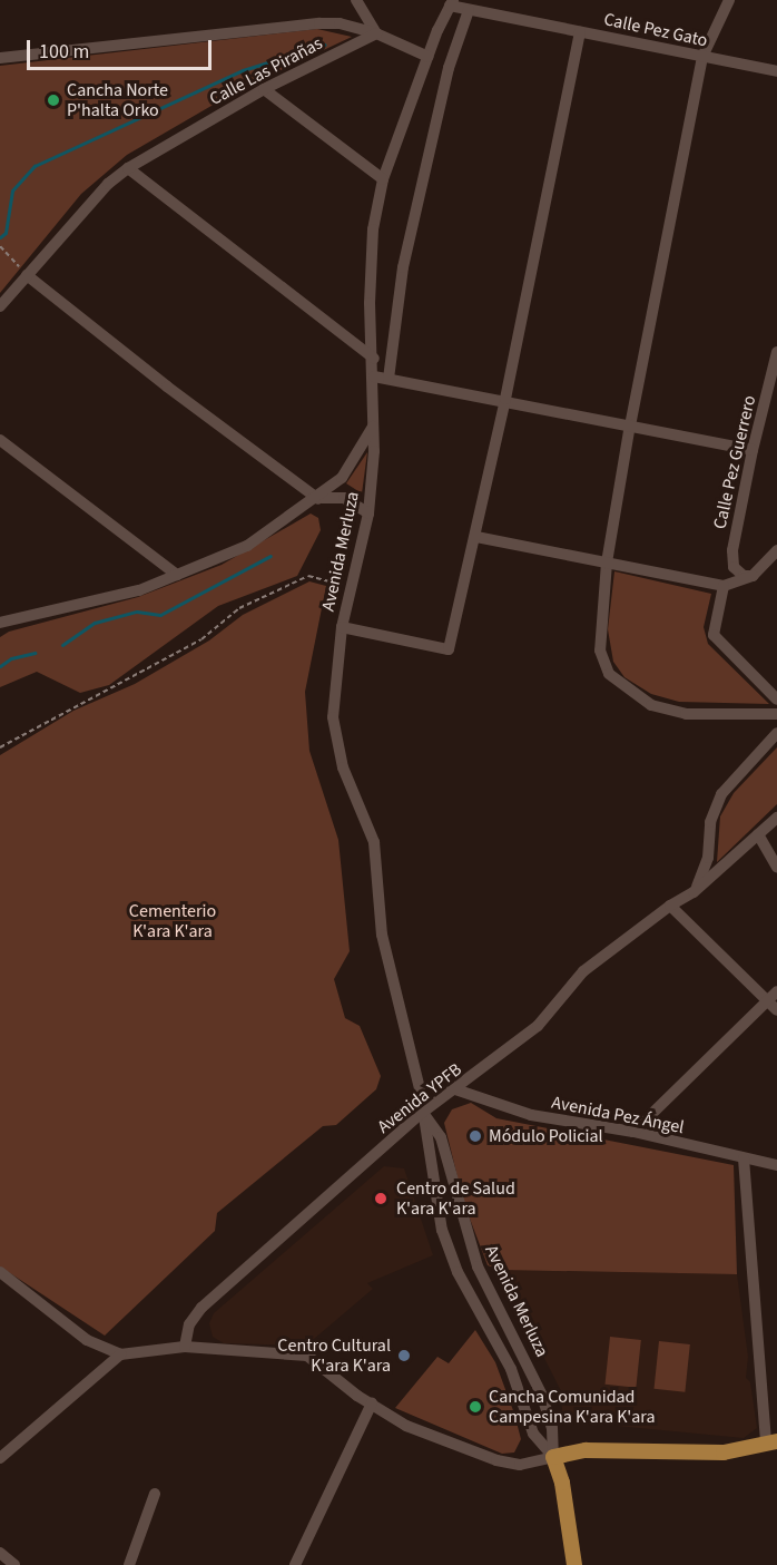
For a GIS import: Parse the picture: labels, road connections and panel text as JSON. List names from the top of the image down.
{
  "streets": {
    "street": [
      "Calle Pez Gato",
      "Calle Las Pirañas",
      "Calle Pez Guerrero",
      "Avenida Merluza",
      "Avenida YPFB",
      "Avenida Pez Ángel"
    ]
  },
  "crossings": [
    ["Calle Pez Gato", "Avenida Merluza"],
    ["Avenida Merluza", "Avenida YPFB"],
    ["Avenida YPFB", "Avenida Pez Ángel"]
  ],
  "parks": ["Cementerio K'ara K'ara"],
  "places": [
    "Cancha Norte P'halta Orko",
    "Módulo Policial",
    "Centro de Salud K'ara K'ara",
    "Centro Cultural K'ara K'ara",
    "Cancha Comunidad Campesina K'ara K'ara"
  ],
  "scale_bar": "100 m"
}
